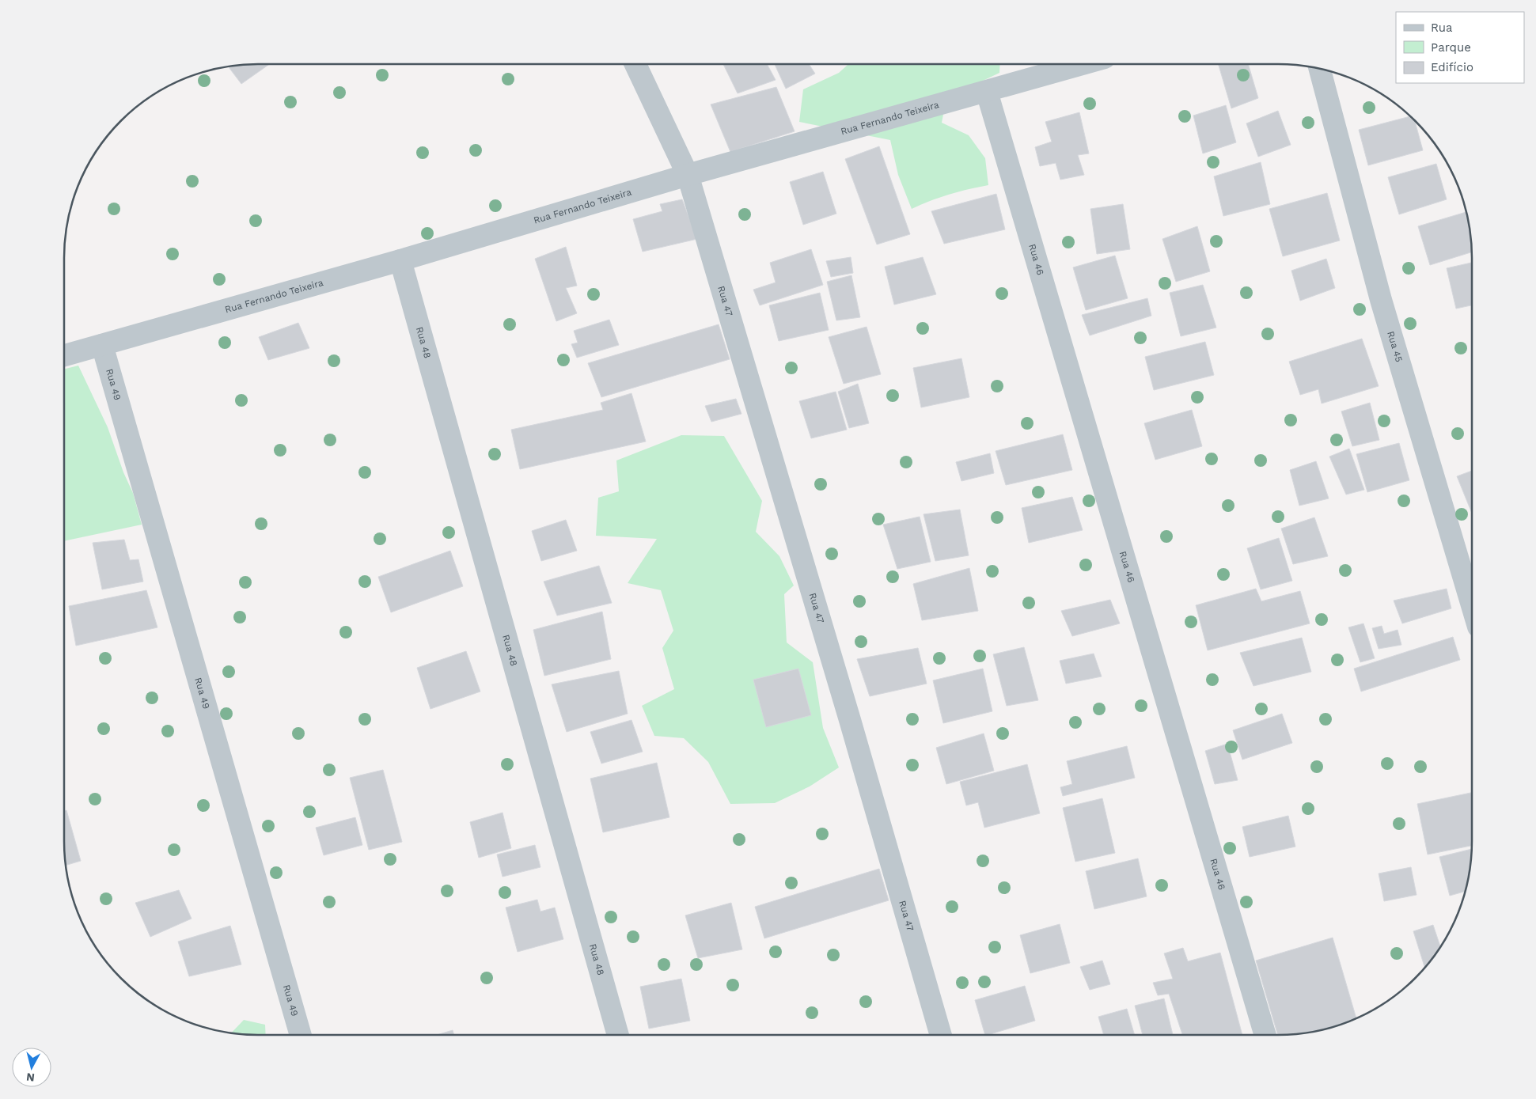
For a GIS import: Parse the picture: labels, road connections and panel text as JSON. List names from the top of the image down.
{
  "streets": {
    "street": [
      "Rua Fernando Teixeira",
      "Rua 46",
      "Rua 47",
      "Rua 48",
      "Rua 45",
      "Rua 49"
    ]
  },
  "crossings": [
    ["Rua Fernando Teixeira", "Rua 46"],
    ["Rua Fernando Teixeira", "Rua 47"],
    ["Rua Fernando Teixeira", "Rua 48"],
    ["Rua Fernando Teixeira", "Rua 49"]
  ],
  "legend": ["Rua", "Parque", "Edifício"],
  "north": "bottom"
}
